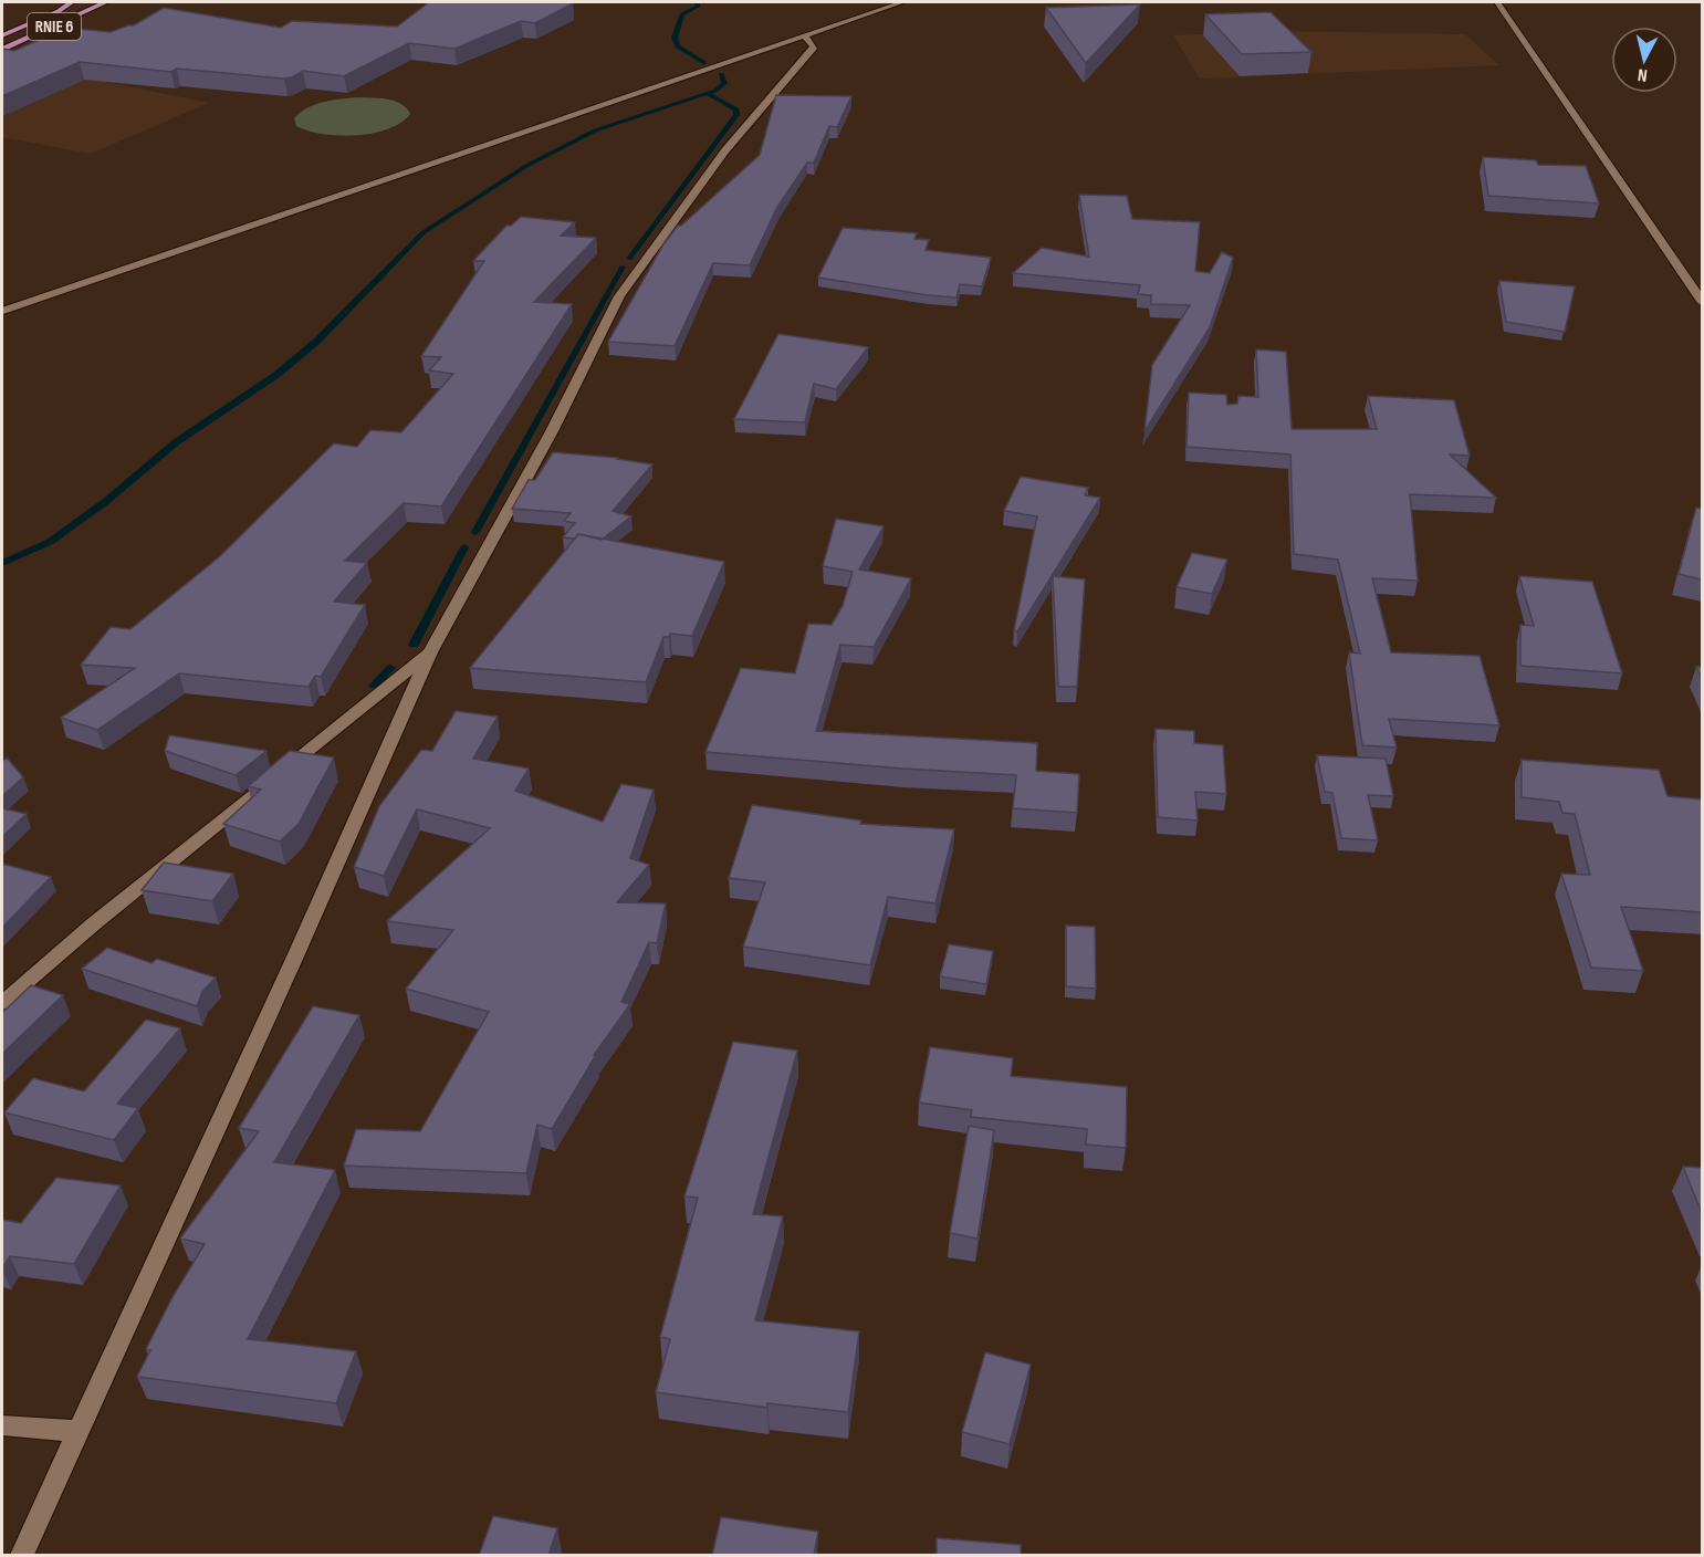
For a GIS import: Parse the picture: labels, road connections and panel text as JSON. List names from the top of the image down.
{
  "streets": {
    "main road": ["RNIE 6"]
  },
  "north": "bottom"
}
